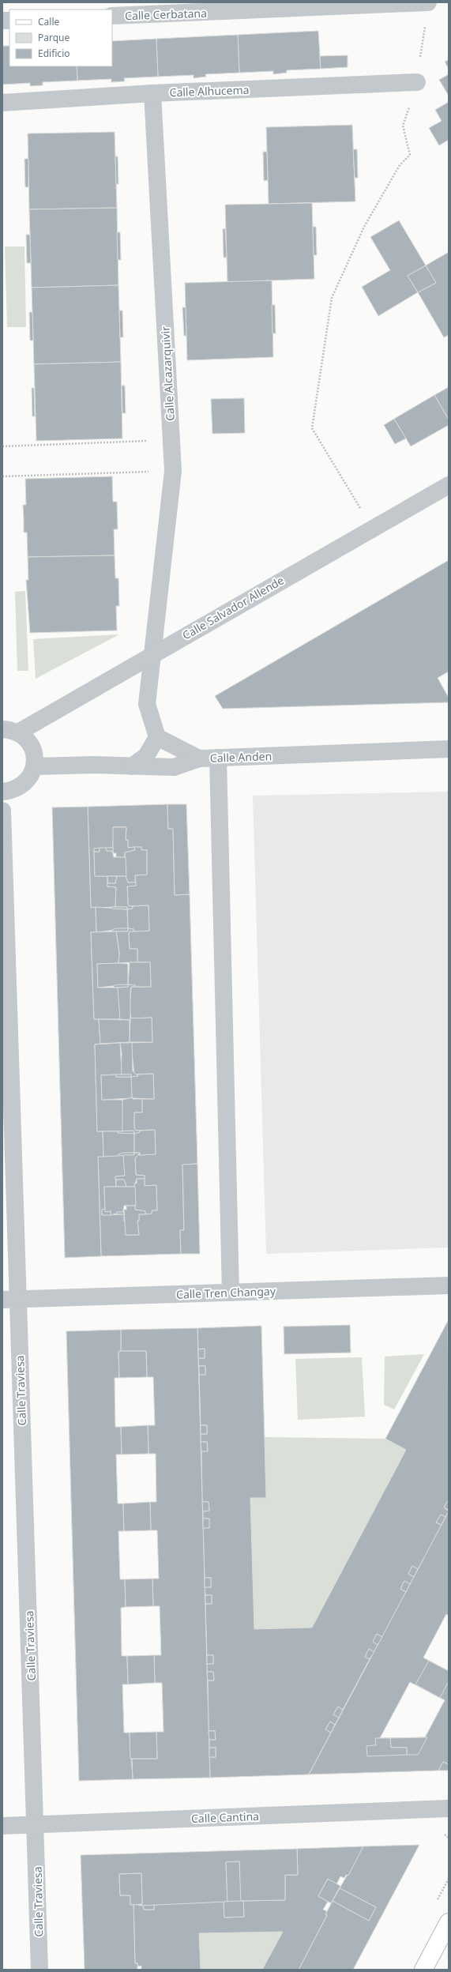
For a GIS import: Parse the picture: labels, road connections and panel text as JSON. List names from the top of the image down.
{
  "streets": {
    "street": [
      "Calle Cerbatana",
      "Calle Alhucema",
      "Calle Alcazarquivir",
      "Calle Salvador Allende",
      "Calle Anden",
      "Calle Tren Changay",
      "Calle Traviesa",
      "Calle Cantina"
    ]
  },
  "crossings": [
    ["Calle Alhucema", "Calle Alcazarquivir"],
    ["Calle Alcazarquivir", "Calle Salvador Allende"],
    ["Calle Tren Changay", "Calle Traviesa"],
    ["Calle Traviesa", "Calle Cantina"]
  ],
  "legend": ["Calle", "Parque", "Edificio"]
}
